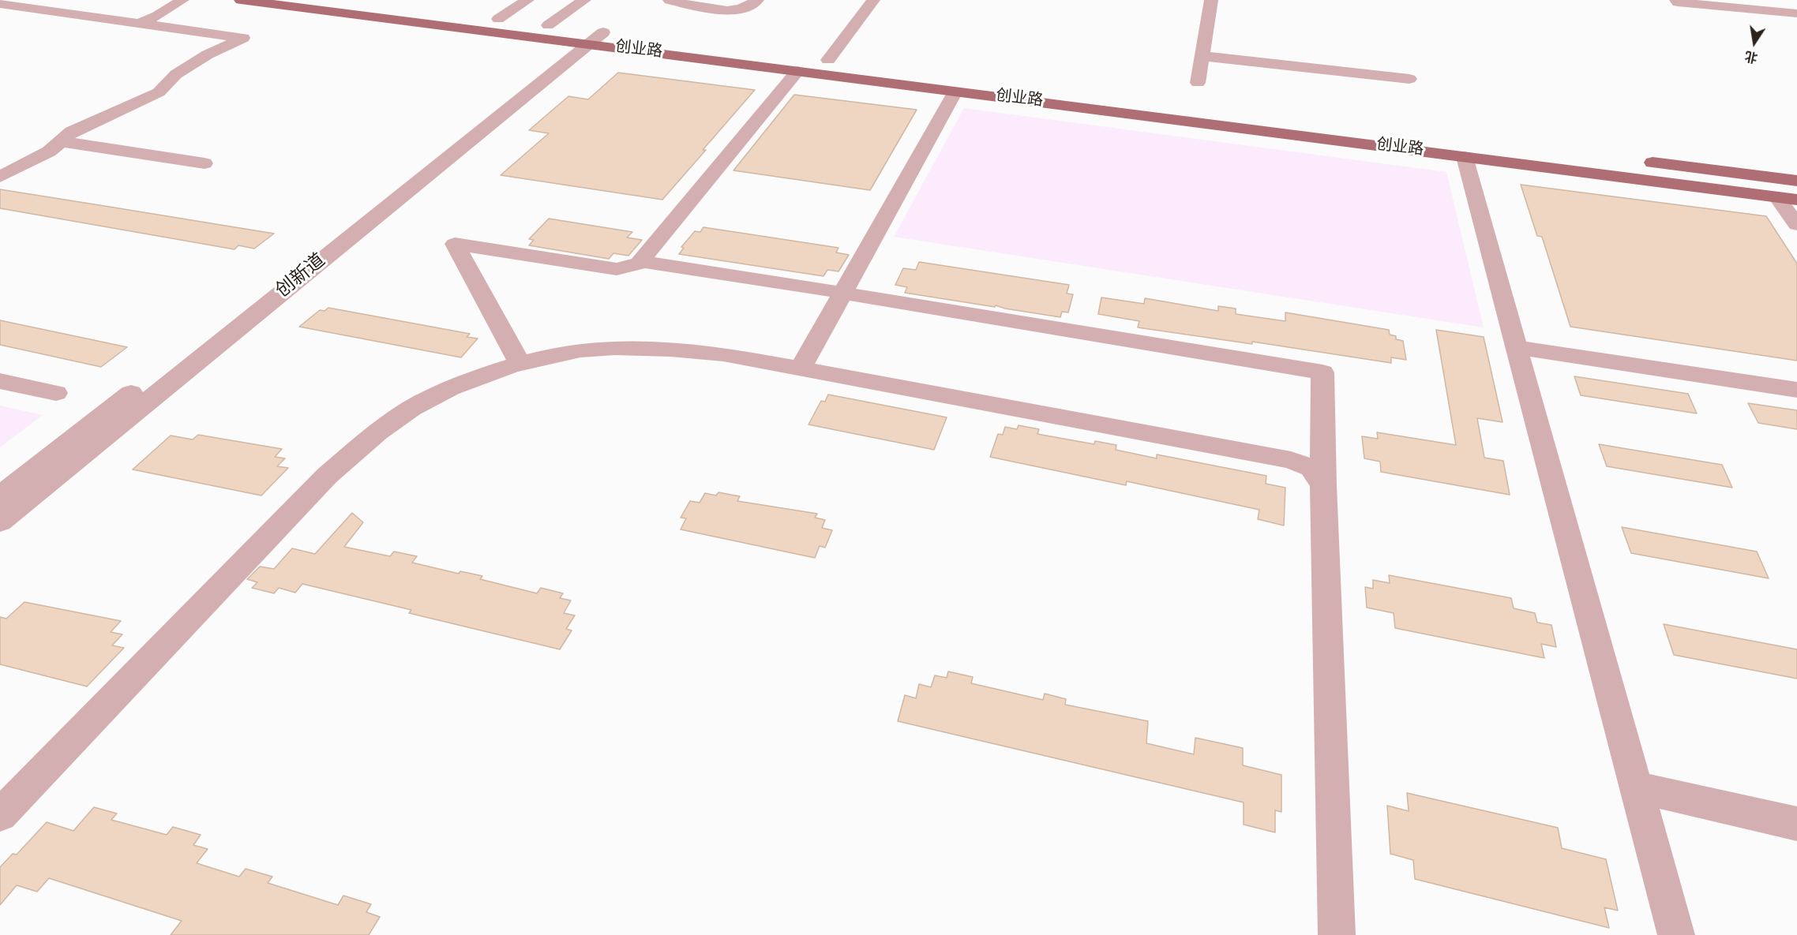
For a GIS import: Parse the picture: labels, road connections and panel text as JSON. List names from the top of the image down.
{
  "streets": {
    "main road": ["创业路"],
    "street": ["创新道"]
  },
  "crossings": [
    ["创业路", "创新道"]
  ],
  "north": "bottom"
}
